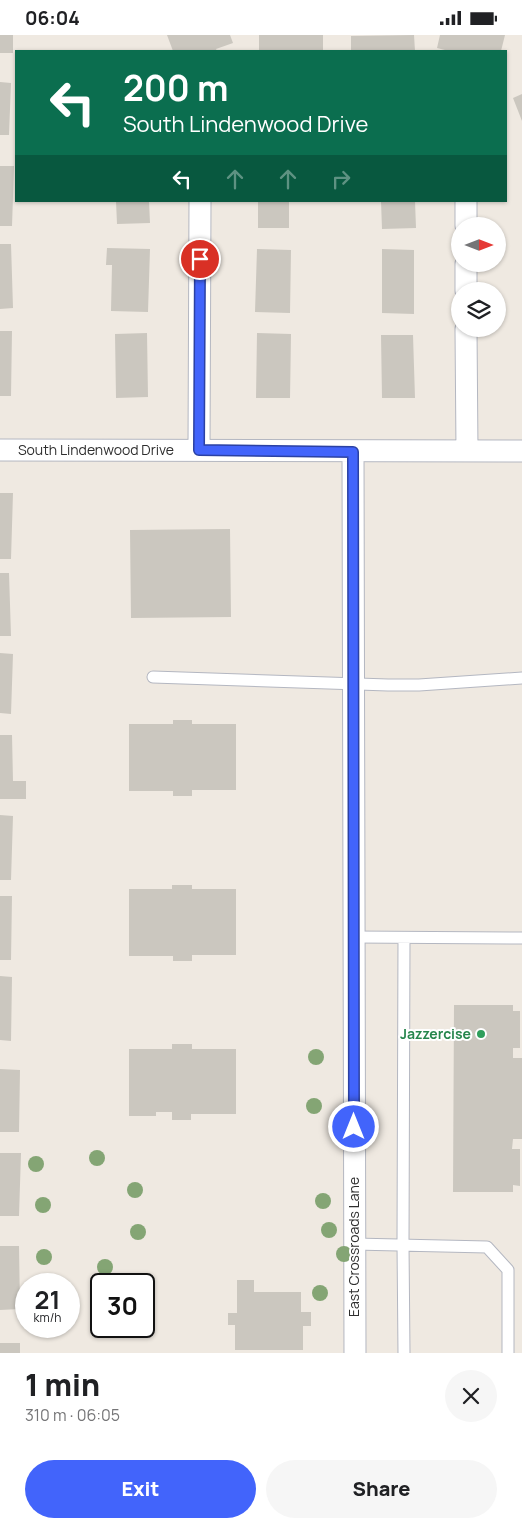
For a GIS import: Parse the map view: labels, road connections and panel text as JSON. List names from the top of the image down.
{
  "streets": {
    "street": ["South Lindenwood Drive", "East Crossroads Lane"]
  },
  "crossings": [
    ["South Lindenwood Drive", "East Crossroads Lane"]
  ],
  "places": ["Jazzercise"],
  "north": "right",
  "page": {
    "status": "06:04",
    "turn": ["200 m", "South Lindenwood Drive"],
    "speed": "21 km/h",
    "limit": "30",
    "heading": ["1 min", "310 m · 06:05"],
    "buttons": ["Exit", "Share"]
  }
}
